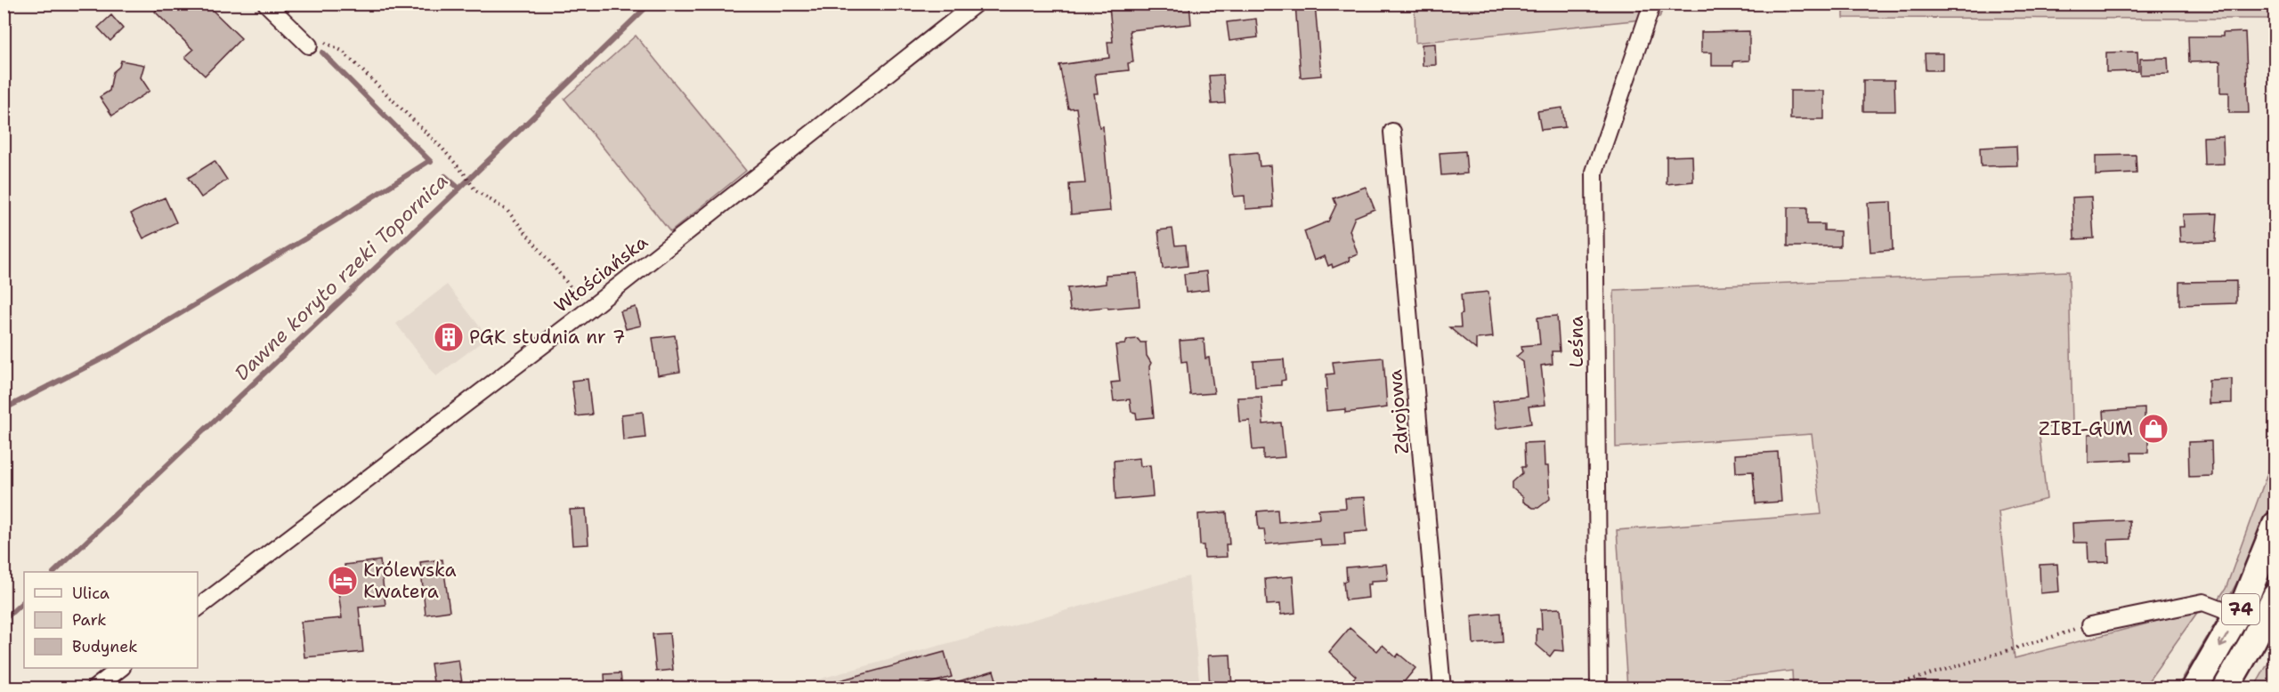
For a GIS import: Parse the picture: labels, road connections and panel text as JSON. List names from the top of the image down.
{
  "streets": {
    "main road": ["74"],
    "street": ["Włościańska", "Leśna", "Zdrojowa"]
  },
  "water": ["Dawne koryto rzeki Topornica"],
  "places": {
    "building": ["PGK studnia nr 7"],
    "shop": ["ZIBI-GUM"],
    "hotel": ["Królewska Kwatera"]
  },
  "legend": ["Ulica", "Park", "Budynek"]
}
